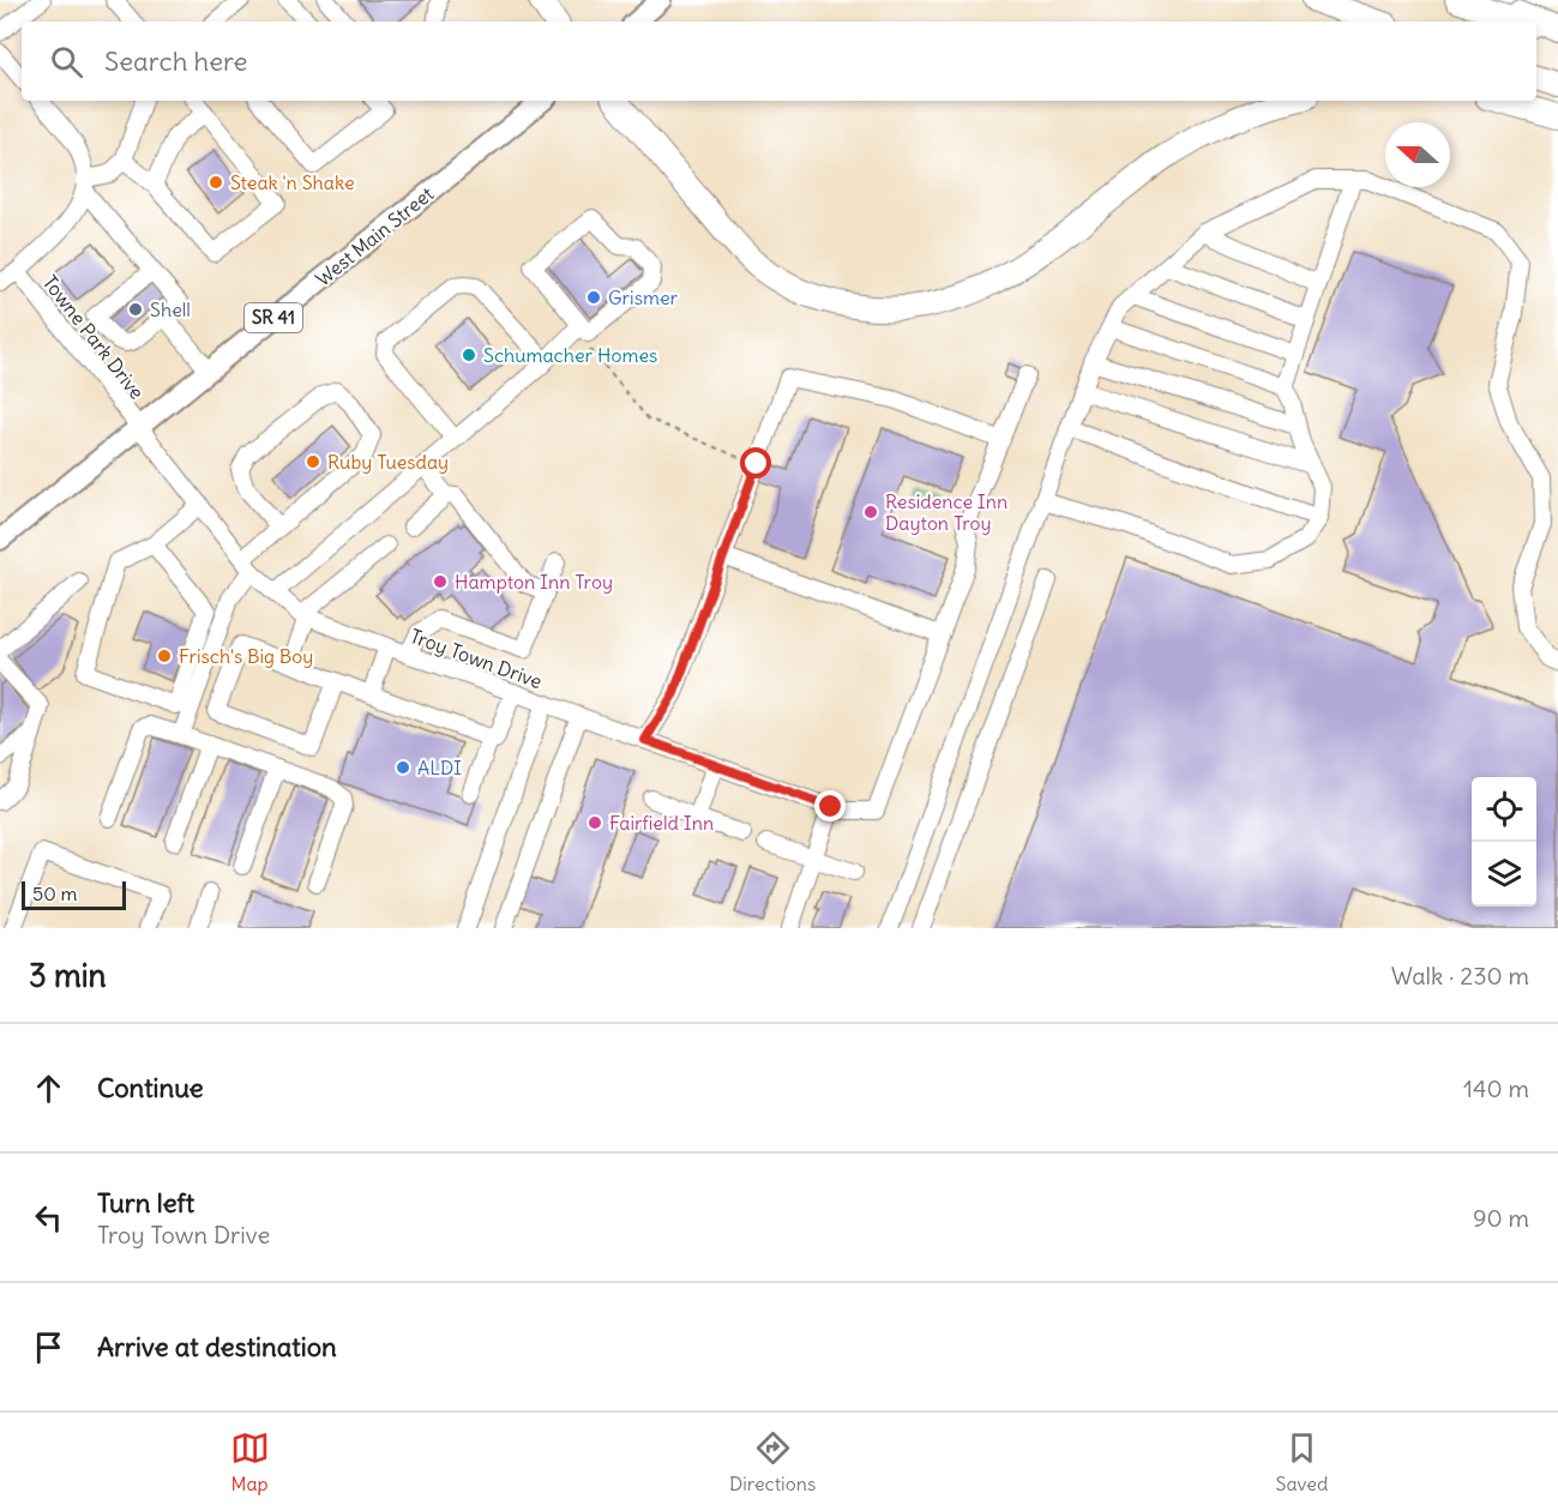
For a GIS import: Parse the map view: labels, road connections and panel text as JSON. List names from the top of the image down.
{
  "streets": {
    "main road": ["West Main Street", "SR 41"],
    "street": ["Towne Park Drive", "Troy Town Drive"]
  },
  "crossings": [
    ["West Main Street", "Towne Park Drive"],
    ["West Main Street", "Troy Town Drive"],
    ["Towne Park Drive", "Troy Town Drive"]
  ],
  "places": [
    "Steak 'n Shake",
    "Grismer",
    "Shell",
    "Schumacher Homes",
    "Ruby Tuesday",
    "Residence Inn Dayton Troy",
    "Hampton Inn Troy",
    "Frisch's Big Boy",
    "ALDI",
    "Fairfield Inn"
  ],
  "scale_bar": "50 m",
  "north": "left",
  "page": {
    "search": "Search here",
    "scale": "50 m",
    "heading": ["3 min", "Walk · 230 m"],
    "list": [
      ["Continue", "140 m"],
      ["Turn left", "Troy Town Drive", "90 m"],
      "Arrive at destination"
    ],
    "nav": ["Map", "Directions", "Saved"]
  }
}
